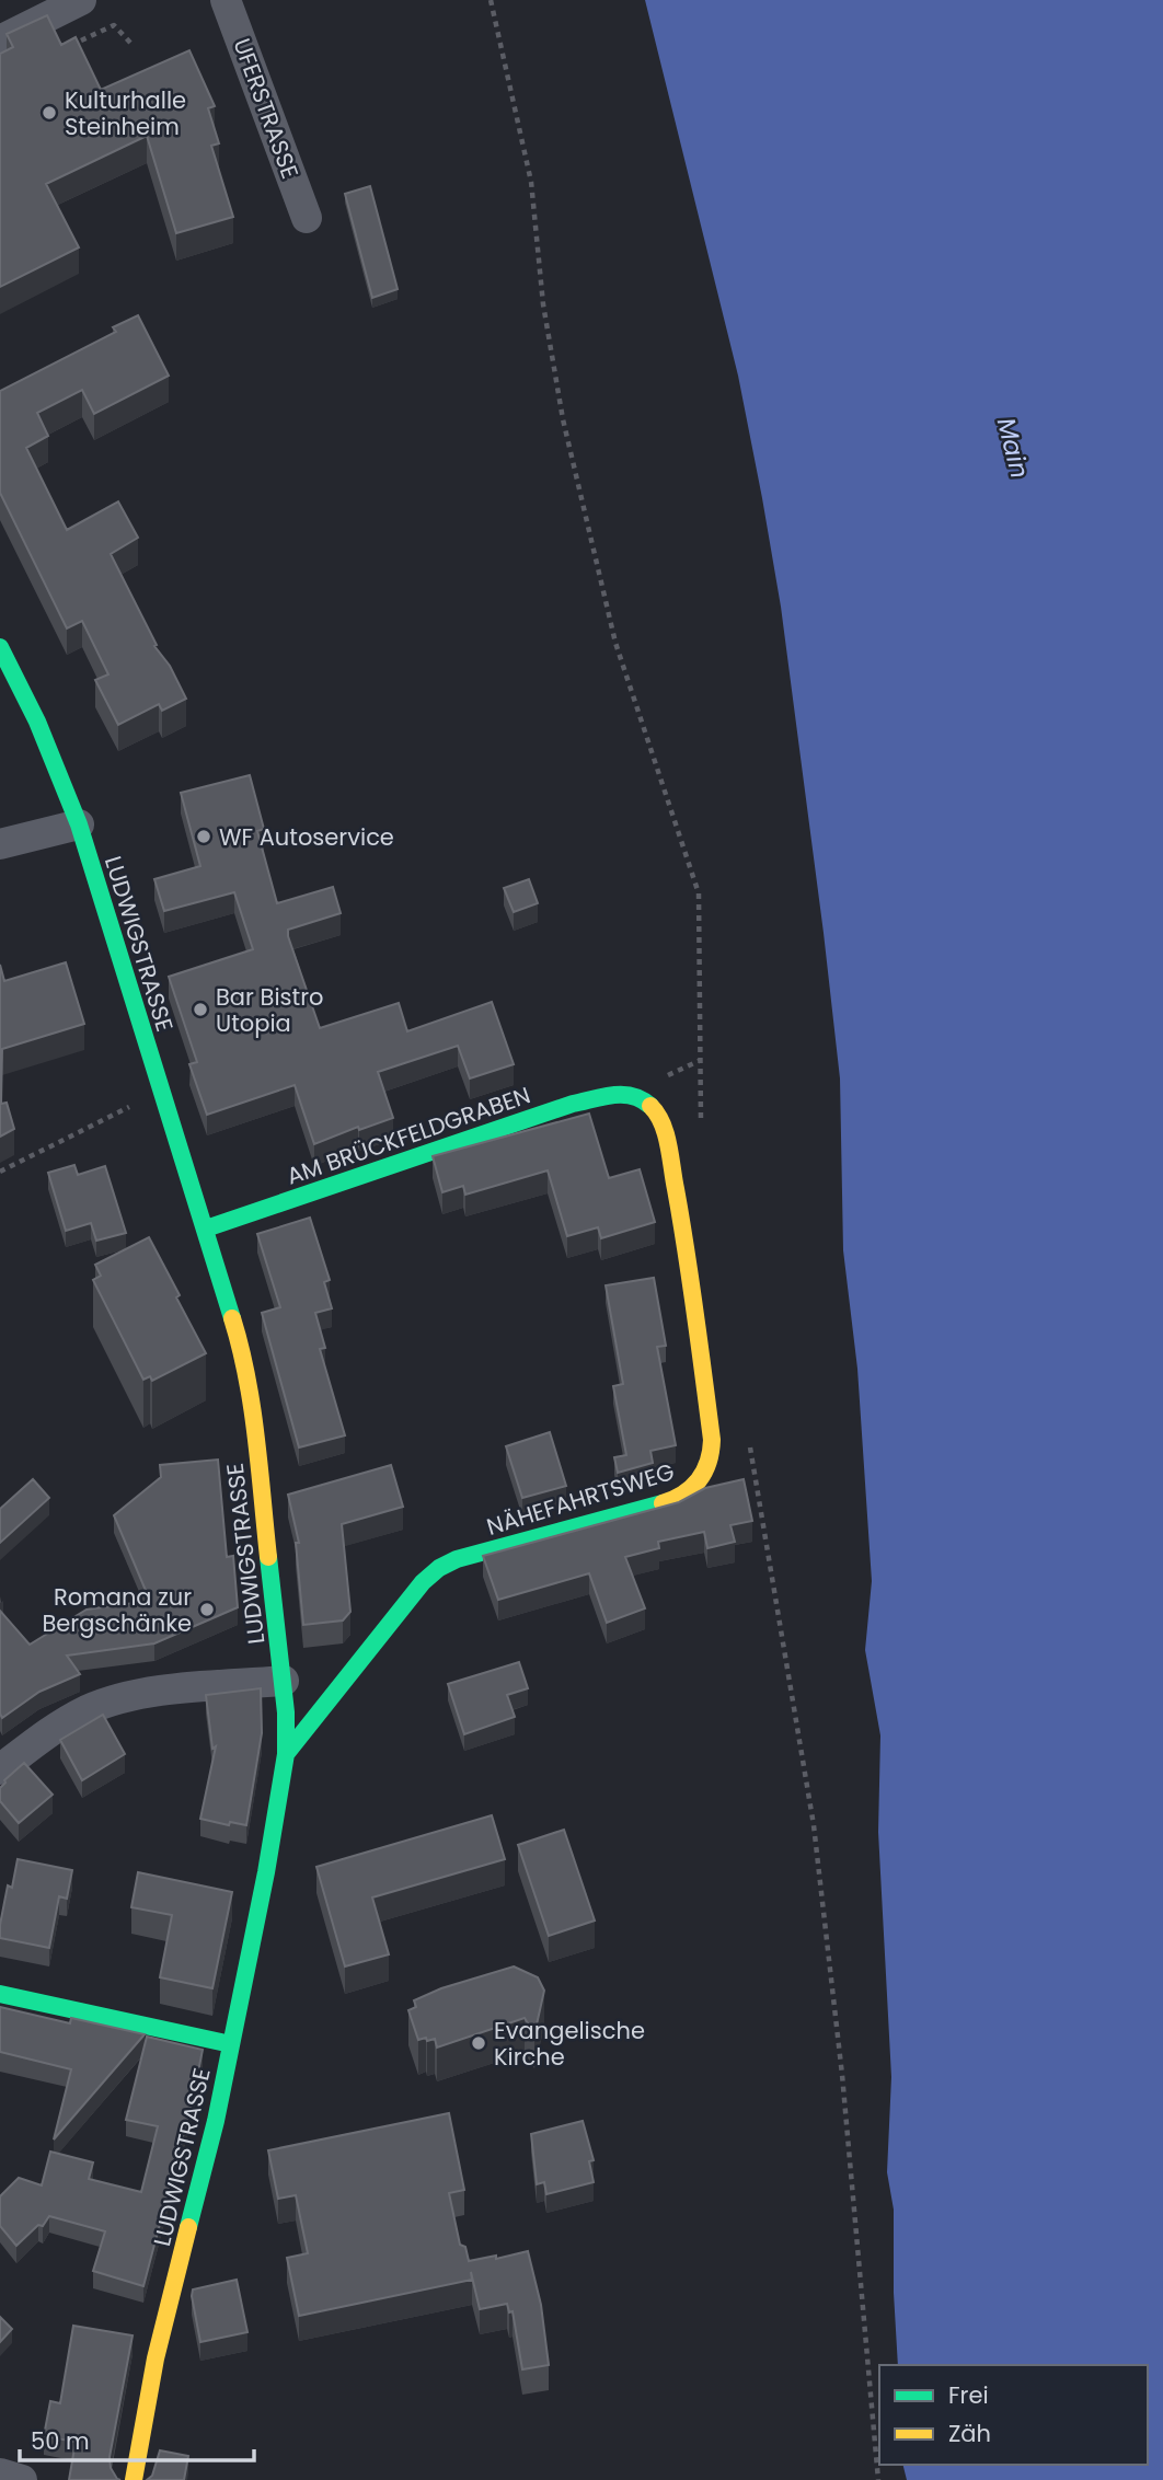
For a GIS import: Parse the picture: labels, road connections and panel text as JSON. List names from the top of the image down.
{
  "streets": {
    "main road": ["LUDWIGSTRASSE", "AM BRÜCKFELDGRABEN", "NÄHEFAHRTSWEG"],
    "street": ["UFERSTRASSE"]
  },
  "crossings": [
    ["LUDWIGSTRASSE", "AM BRÜCKFELDGRABEN"],
    ["LUDWIGSTRASSE", "NÄHEFAHRTSWEG"],
    ["AM BRÜCKFELDGRABEN", "NÄHEFAHRTSWEG"]
  ],
  "water": ["Main"],
  "places": [
    "Kulturhalle Steinheim",
    "WF Autoservice",
    "Bar Bistro Utopia",
    "Romana zur Bergschänke",
    "Evangelische Kirche"
  ],
  "legend": ["Frei", "Zäh"],
  "scale_bar": "50 m"
}
